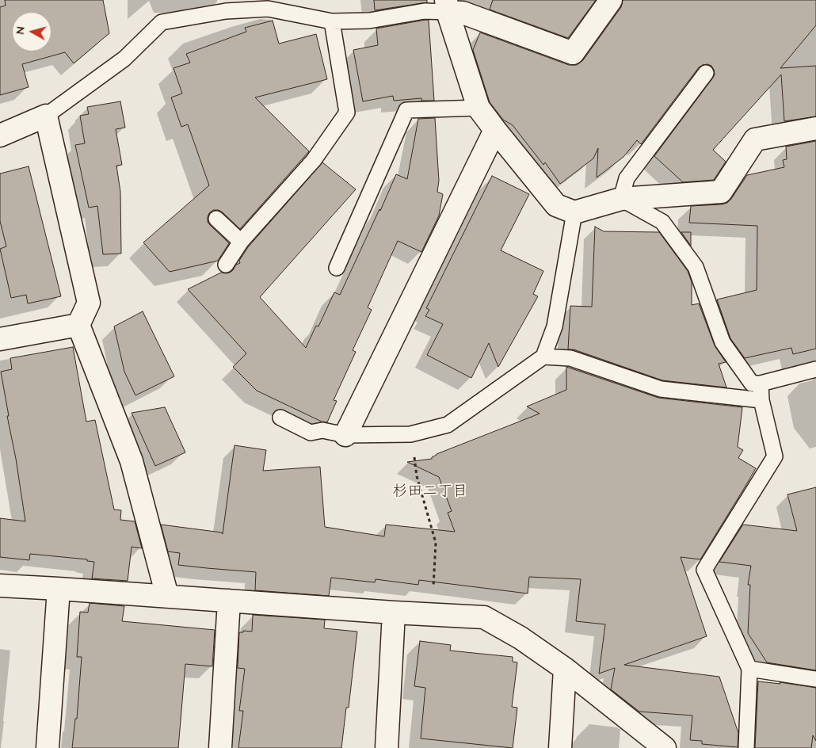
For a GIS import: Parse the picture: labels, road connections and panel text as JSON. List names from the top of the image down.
{
  "districts": ["杉田二丁目"],
  "north": "left"
}
